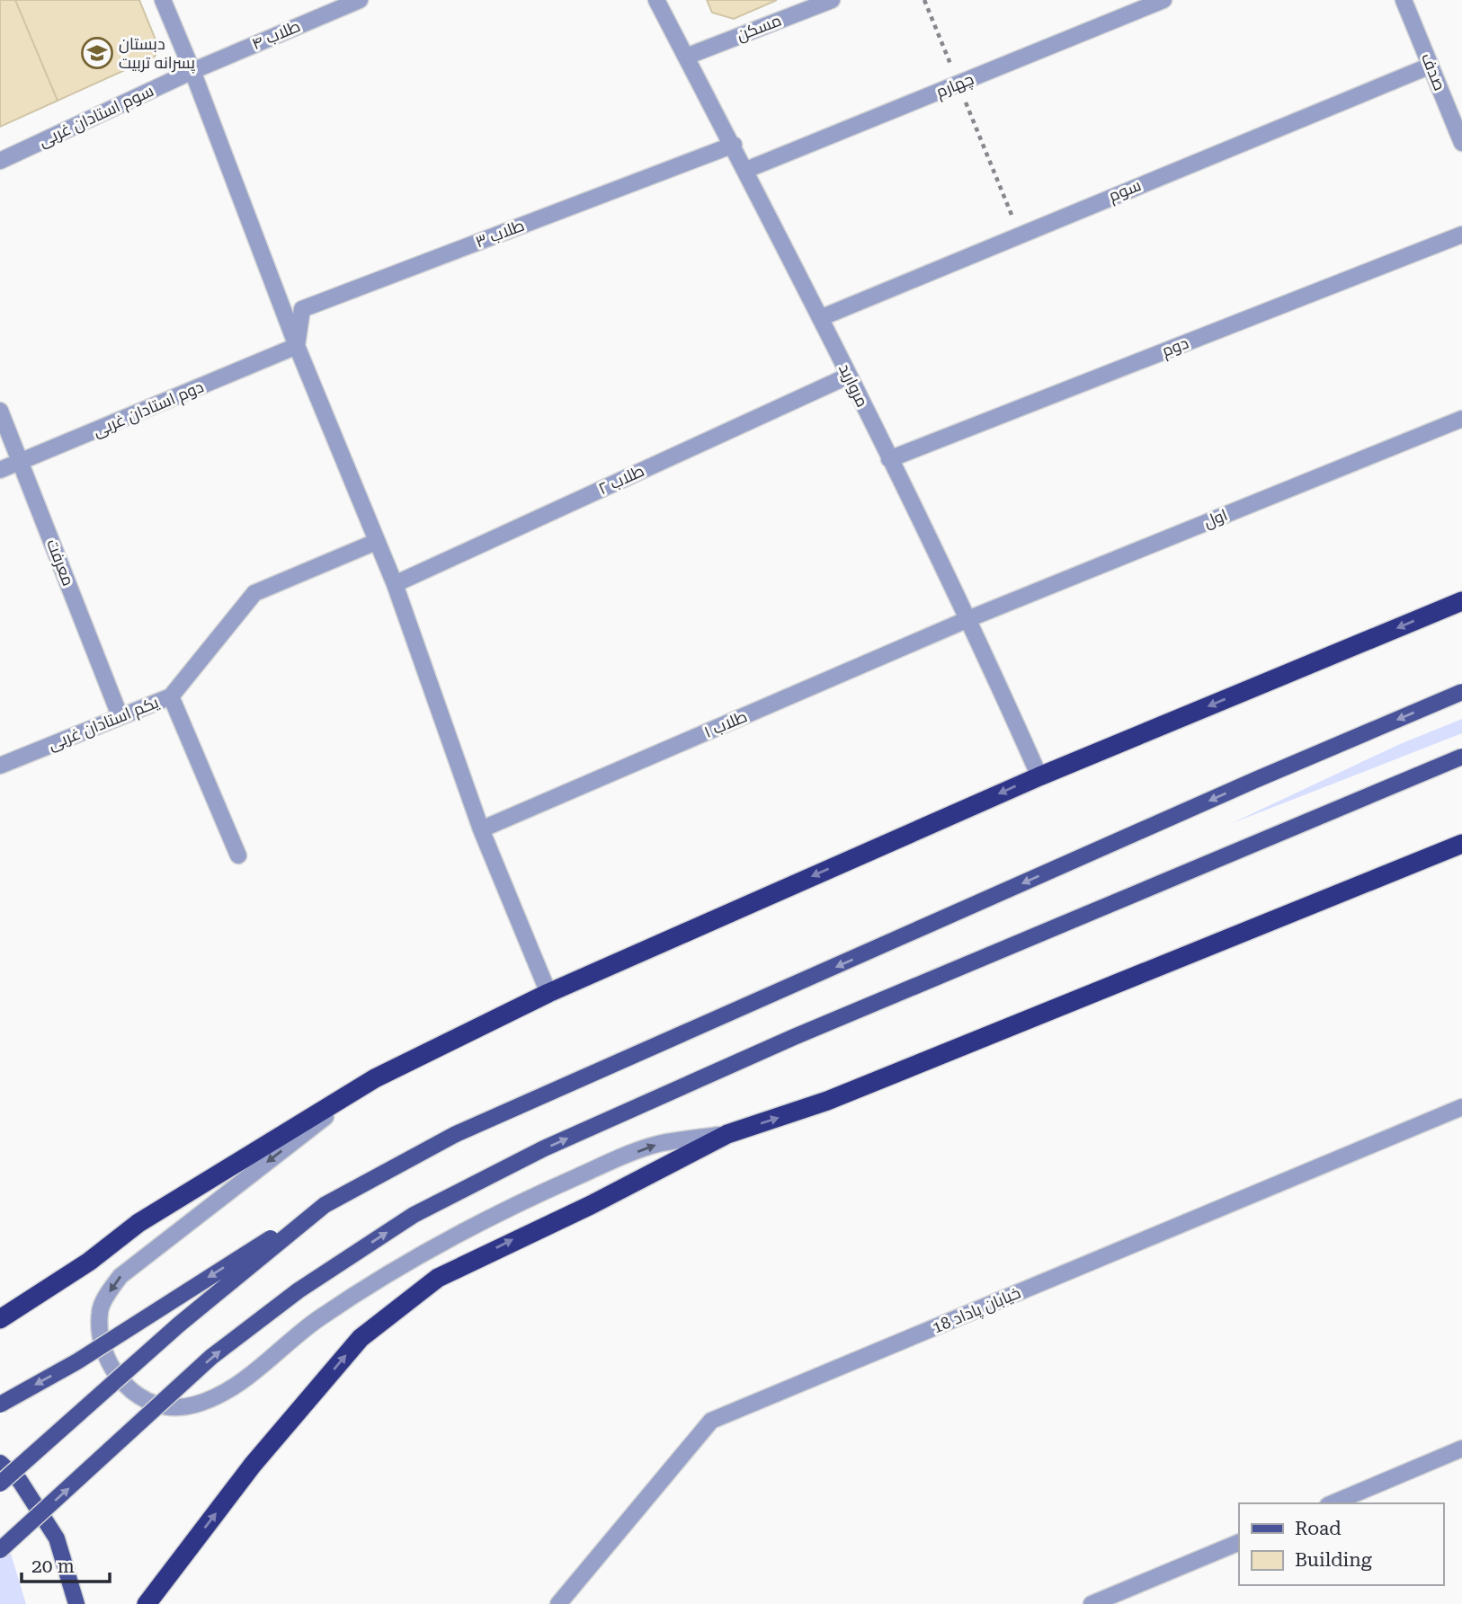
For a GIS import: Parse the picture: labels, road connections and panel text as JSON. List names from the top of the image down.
{
  "streets": {
    "street": [
      "مسکن",
      "طلاب ۴",
      "صدف",
      "چهارم",
      "سوم استادان غربی",
      "سوم",
      "طلاب ۳",
      "دوم",
      "مروارید",
      "دوم استادان غربی",
      "طلاب ۲",
      "اول",
      "معرفت",
      "یکم استادان غربی",
      "طلاب ۱",
      "خیابان پاداد 18"
    ]
  },
  "crossings": [
    ["مسکن", "مروارید"],
    ["طلاب ۴", "سوم استادان غربی"],
    ["صدف", "سوم"],
    ["چهارم", "مروارید"],
    ["سوم", "مروارید"],
    ["طلاب ۳", "مروارید"],
    ["طلاب ۳", "دوم استادان غربی"],
    ["دوم", "مروارید"],
    ["مروارید", "طلاب ۲"],
    ["مروارید", "اول"],
    ["مروارید", "طلاب ۱"],
    ["دوم استادان غربی", "معرفت"],
    ["اول", "طلاب ۱"],
    ["معرفت", "یکم استادان غربی"]
  ],
  "places": {
    "school or university": ["دبستان پسرانه تربیت"]
  },
  "legend": ["Road", "Building"],
  "scale_bar": "20 m"
}
